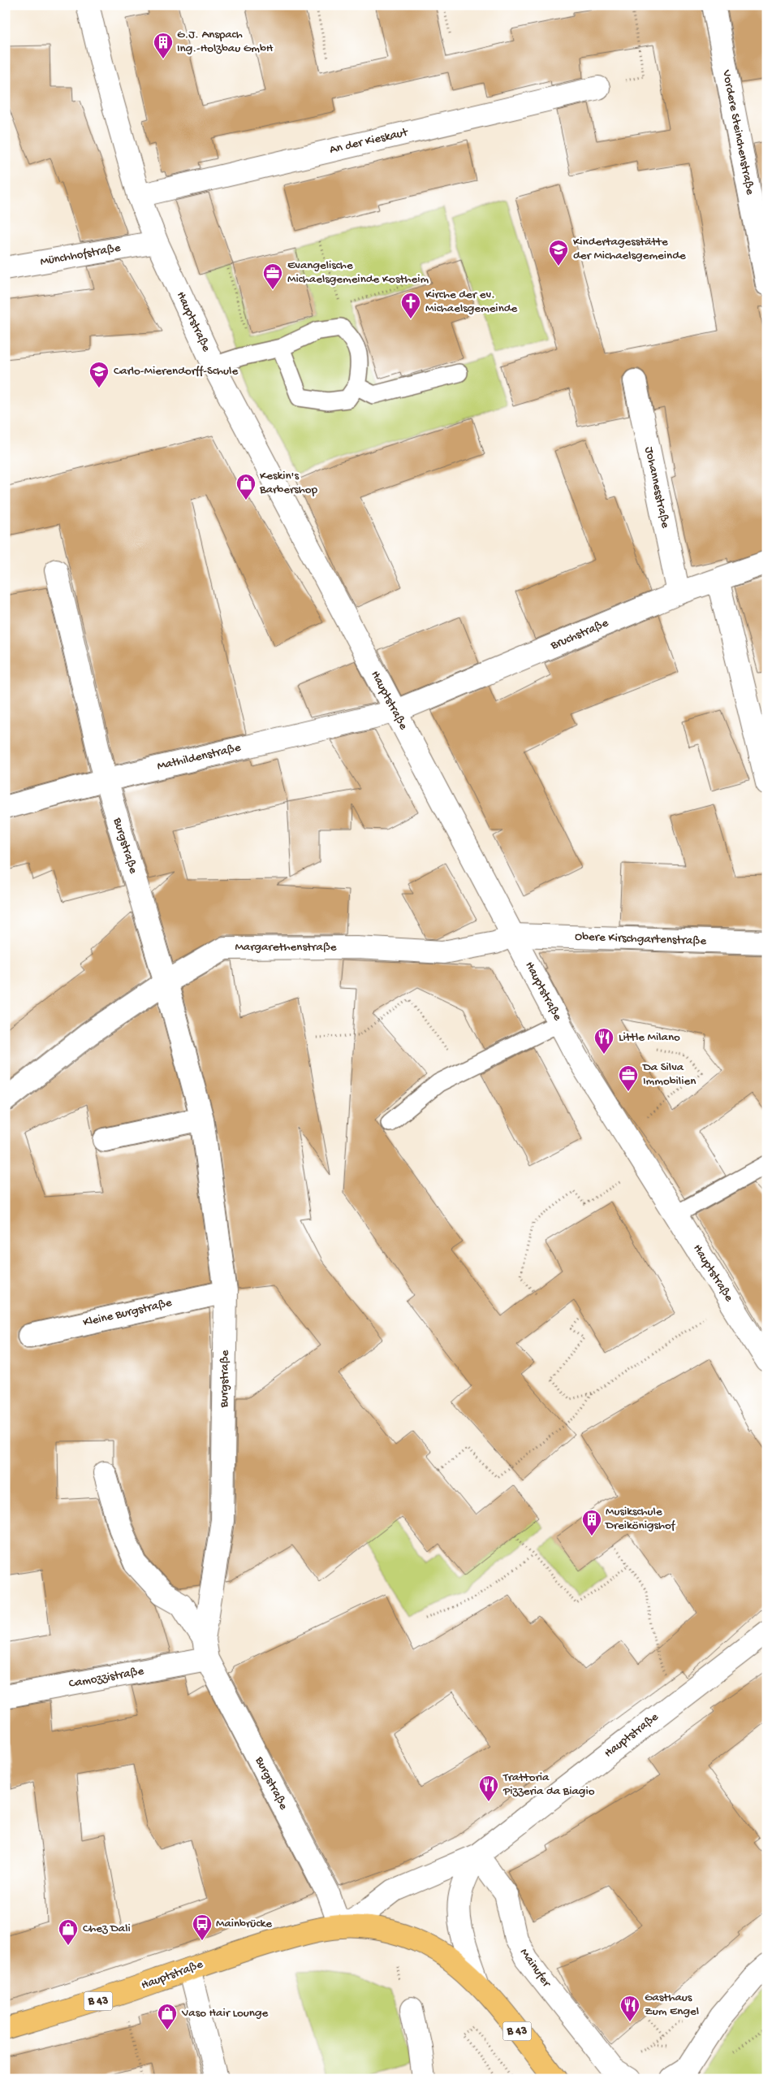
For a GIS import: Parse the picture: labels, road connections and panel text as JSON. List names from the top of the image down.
{
  "streets": {
    "main road": ["Hauptstraße", "B 43"],
    "street": [
      "Vordere Steinchenstraße",
      "An der Kieskaut",
      "Münchhofstraße",
      "Johannesstraße",
      "Bruchstraße",
      "Mathildenstraße",
      "Burgstraße",
      "Obere Kirschgartenstraße",
      "Margarethenstraße",
      "Kleine Burgstraße",
      "Camozzistraße",
      "Mainufer"
    ]
  },
  "crossings": [
    ["An der Kieskaut", "Hauptstraße"],
    ["Münchhofstraße", "Hauptstraße"],
    ["Hauptstraße", "Bruchstraße"],
    ["Hauptstraße", "Mathildenstraße"],
    ["Hauptstraße", "Burgstraße"],
    ["Hauptstraße", "Obere Kirschgartenstraße"],
    ["Hauptstraße", "Margarethenstraße"],
    ["Hauptstraße", "Mainufer"],
    ["Johannesstraße", "Bruchstraße"],
    ["Bruchstraße", "Mathildenstraße"],
    ["Mathildenstraße", "Burgstraße"],
    ["Burgstraße", "Margarethenstraße"],
    ["Burgstraße", "Kleine Burgstraße"],
    ["Burgstraße", "Camozzistraße"],
    ["Obere Kirschgartenstraße", "Margarethenstraße"]
  ],
  "places": {
    "building": ["G.J. Anspach Ing.-Holzbau GmbH", "Musikschule Dreikönigshof"],
    "school or university": ["Kindertagesstätte der Michaelsgemeinde", "Carlo-Mierendorff-Schule"],
    "office": ["Evangelische Michaelsgemeinde Kostheim", "Da Silva Immobilien"],
    "church": ["Kirche der ev. Michaelsgemeinde"],
    "shop": ["Keskin's Barbershop", "Chez Dali", "Vaso Hair Lounge"],
    "restaurant": ["Little Milano", "Trattoria Pizzeria da Biagio", "Gasthaus Zum Engel"],
    "bus stop": ["Mainbrücke"]
  }
}
